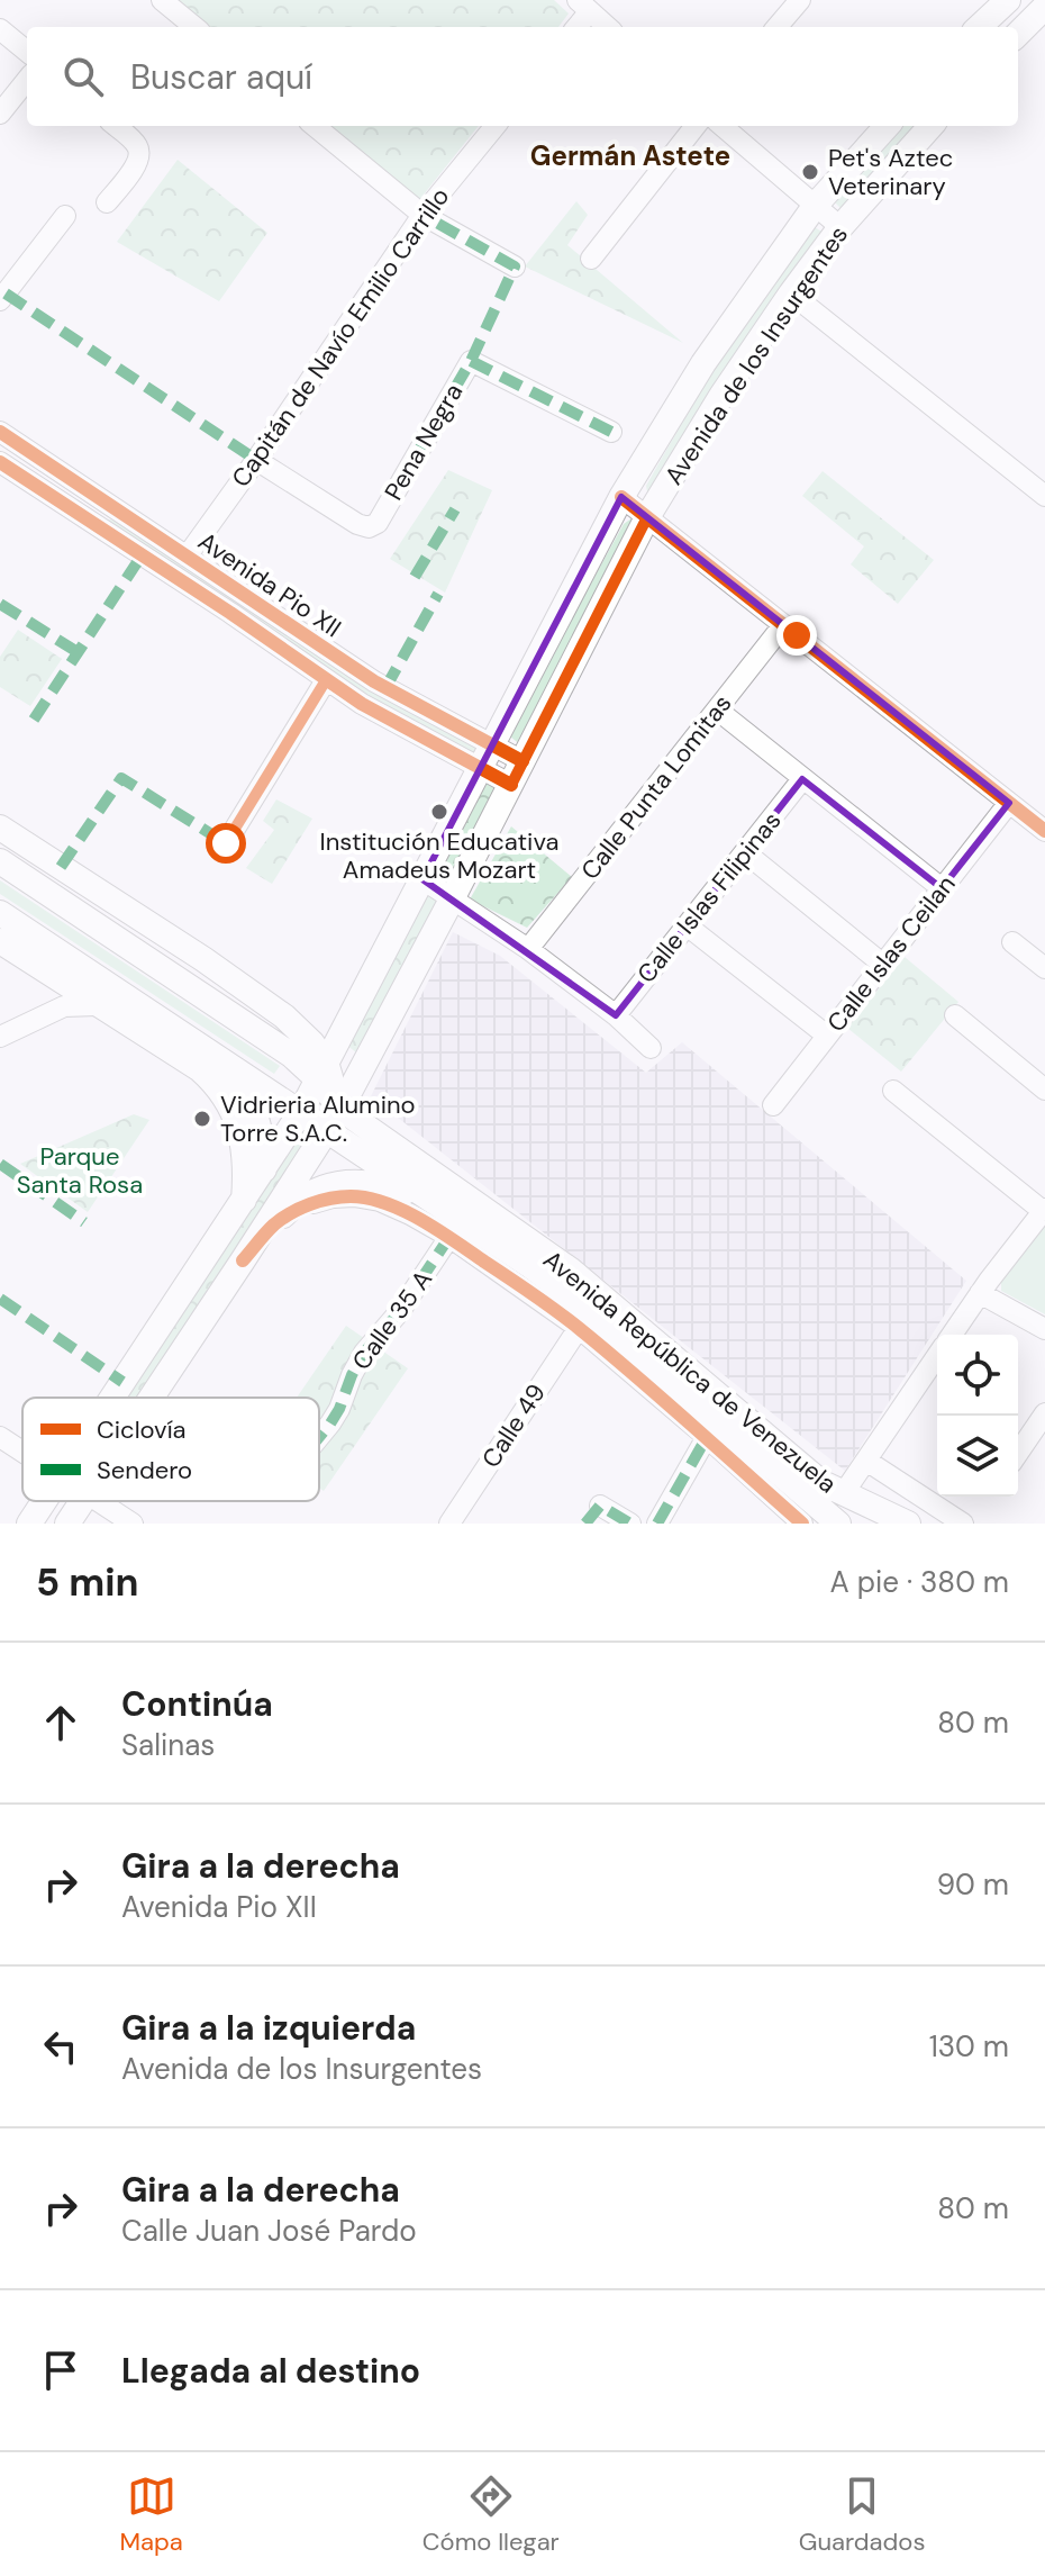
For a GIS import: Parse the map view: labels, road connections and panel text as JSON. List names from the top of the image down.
{
  "streets": {
    "main road": ["Avenida de los Insurgentes", "Avenida República de Venezuela"],
    "street": [
      "Capitán de Navío Emilio Carrillo",
      "Pena Negra",
      "Avenida Pio XII",
      "Calle Punta Lomitas",
      "Calle Islas Filipinas",
      "Calle Islas Ceilan",
      "Calle 35 A",
      "Calle 49"
    ]
  },
  "crossings": [
    ["Capitán de Navío Emilio Carrillo", "Pena Negra"],
    ["Capitán de Navío Emilio Carrillo", "Avenida Pio XII"],
    ["Avenida de los Insurgentes", "Avenida Pio XII"],
    ["Avenida de los Insurgentes", "Avenida República de Venezuela"]
  ],
  "districts": ["Germán Astete"],
  "parks": ["Parque Santa Rosa"],
  "places": ["Pet's Aztec Veterinary", "Institución Educativa Amadeus Mozart", "Vidrieria Alumino Torre S.A.C."],
  "legend": ["Ciclovía", "Sendero"],
  "page": {
    "search": "Buscar aquí",
    "heading": ["5 min", "A pie · 380 m"],
    "list": [
      ["Continúa", "Salinas", "80 m"],
      ["Gira a la derecha", "Avenida Pio XII", "90 m"],
      ["Gira a la izquierda", "Avenida de los Insurgentes", "130 m"],
      ["Gira a la derecha", "Calle Juan José Pardo", "80 m"],
      "Llegada al destino"
    ],
    "nav": ["Mapa", "Cómo llegar", "Guardados"]
  }
}
